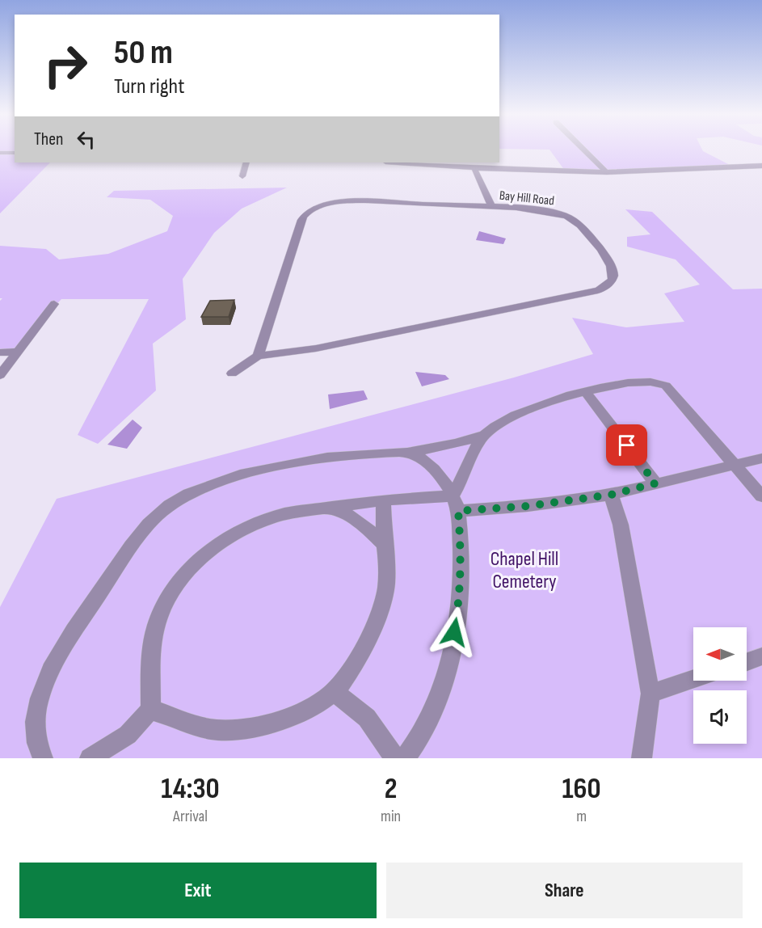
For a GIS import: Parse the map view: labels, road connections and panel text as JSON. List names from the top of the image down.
{
  "streets": {
    "street": ["Bay Hill Road"]
  },
  "parks": ["Chapel Hill Cemetery"],
  "north": "left",
  "page": {
    "turn": ["50 m", "Turn right"],
    "then": "Then",
    "eta": [
      "14:30",
      "Arrival",
      "2",
      "min",
      "160",
      "m"
    ],
    "buttons": ["Exit", "Share"]
  }
}
